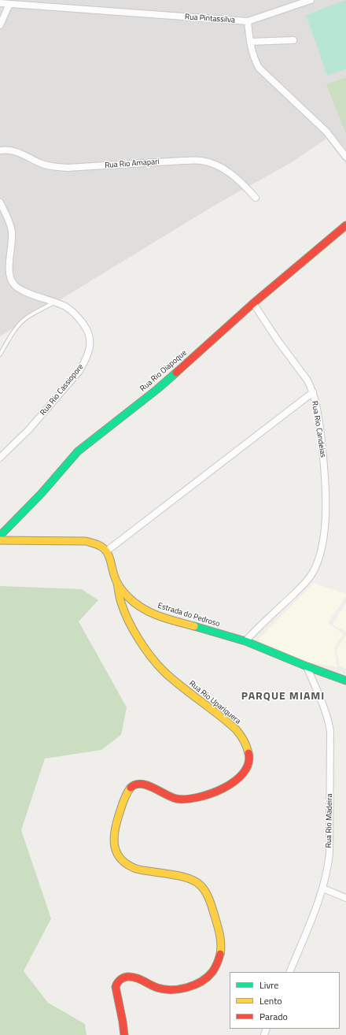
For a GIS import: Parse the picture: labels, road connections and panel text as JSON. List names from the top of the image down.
{
  "streets": {
    "street": [
      "Rua Pintassilva",
      "Rua Rio Amapari",
      "Rua Rio Oiapoque",
      "Rua Rio Cassiopore",
      "Rua Rio Candeias",
      "Estrada do Pedroso",
      "Rua Rio Upariquera",
      "Rua Rio Madeira"
    ]
  },
  "crossings": [
    ["Rua Rio Candeias", "Estrada do Pedroso"],
    ["Estrada do Pedroso", "Rua Rio Upariquera"],
    ["Estrada do Pedroso", "Rua Rio Madeira"]
  ],
  "districts": ["PARQUE MIAMI"],
  "legend": ["Livre", "Lento", "Parado"]
}
